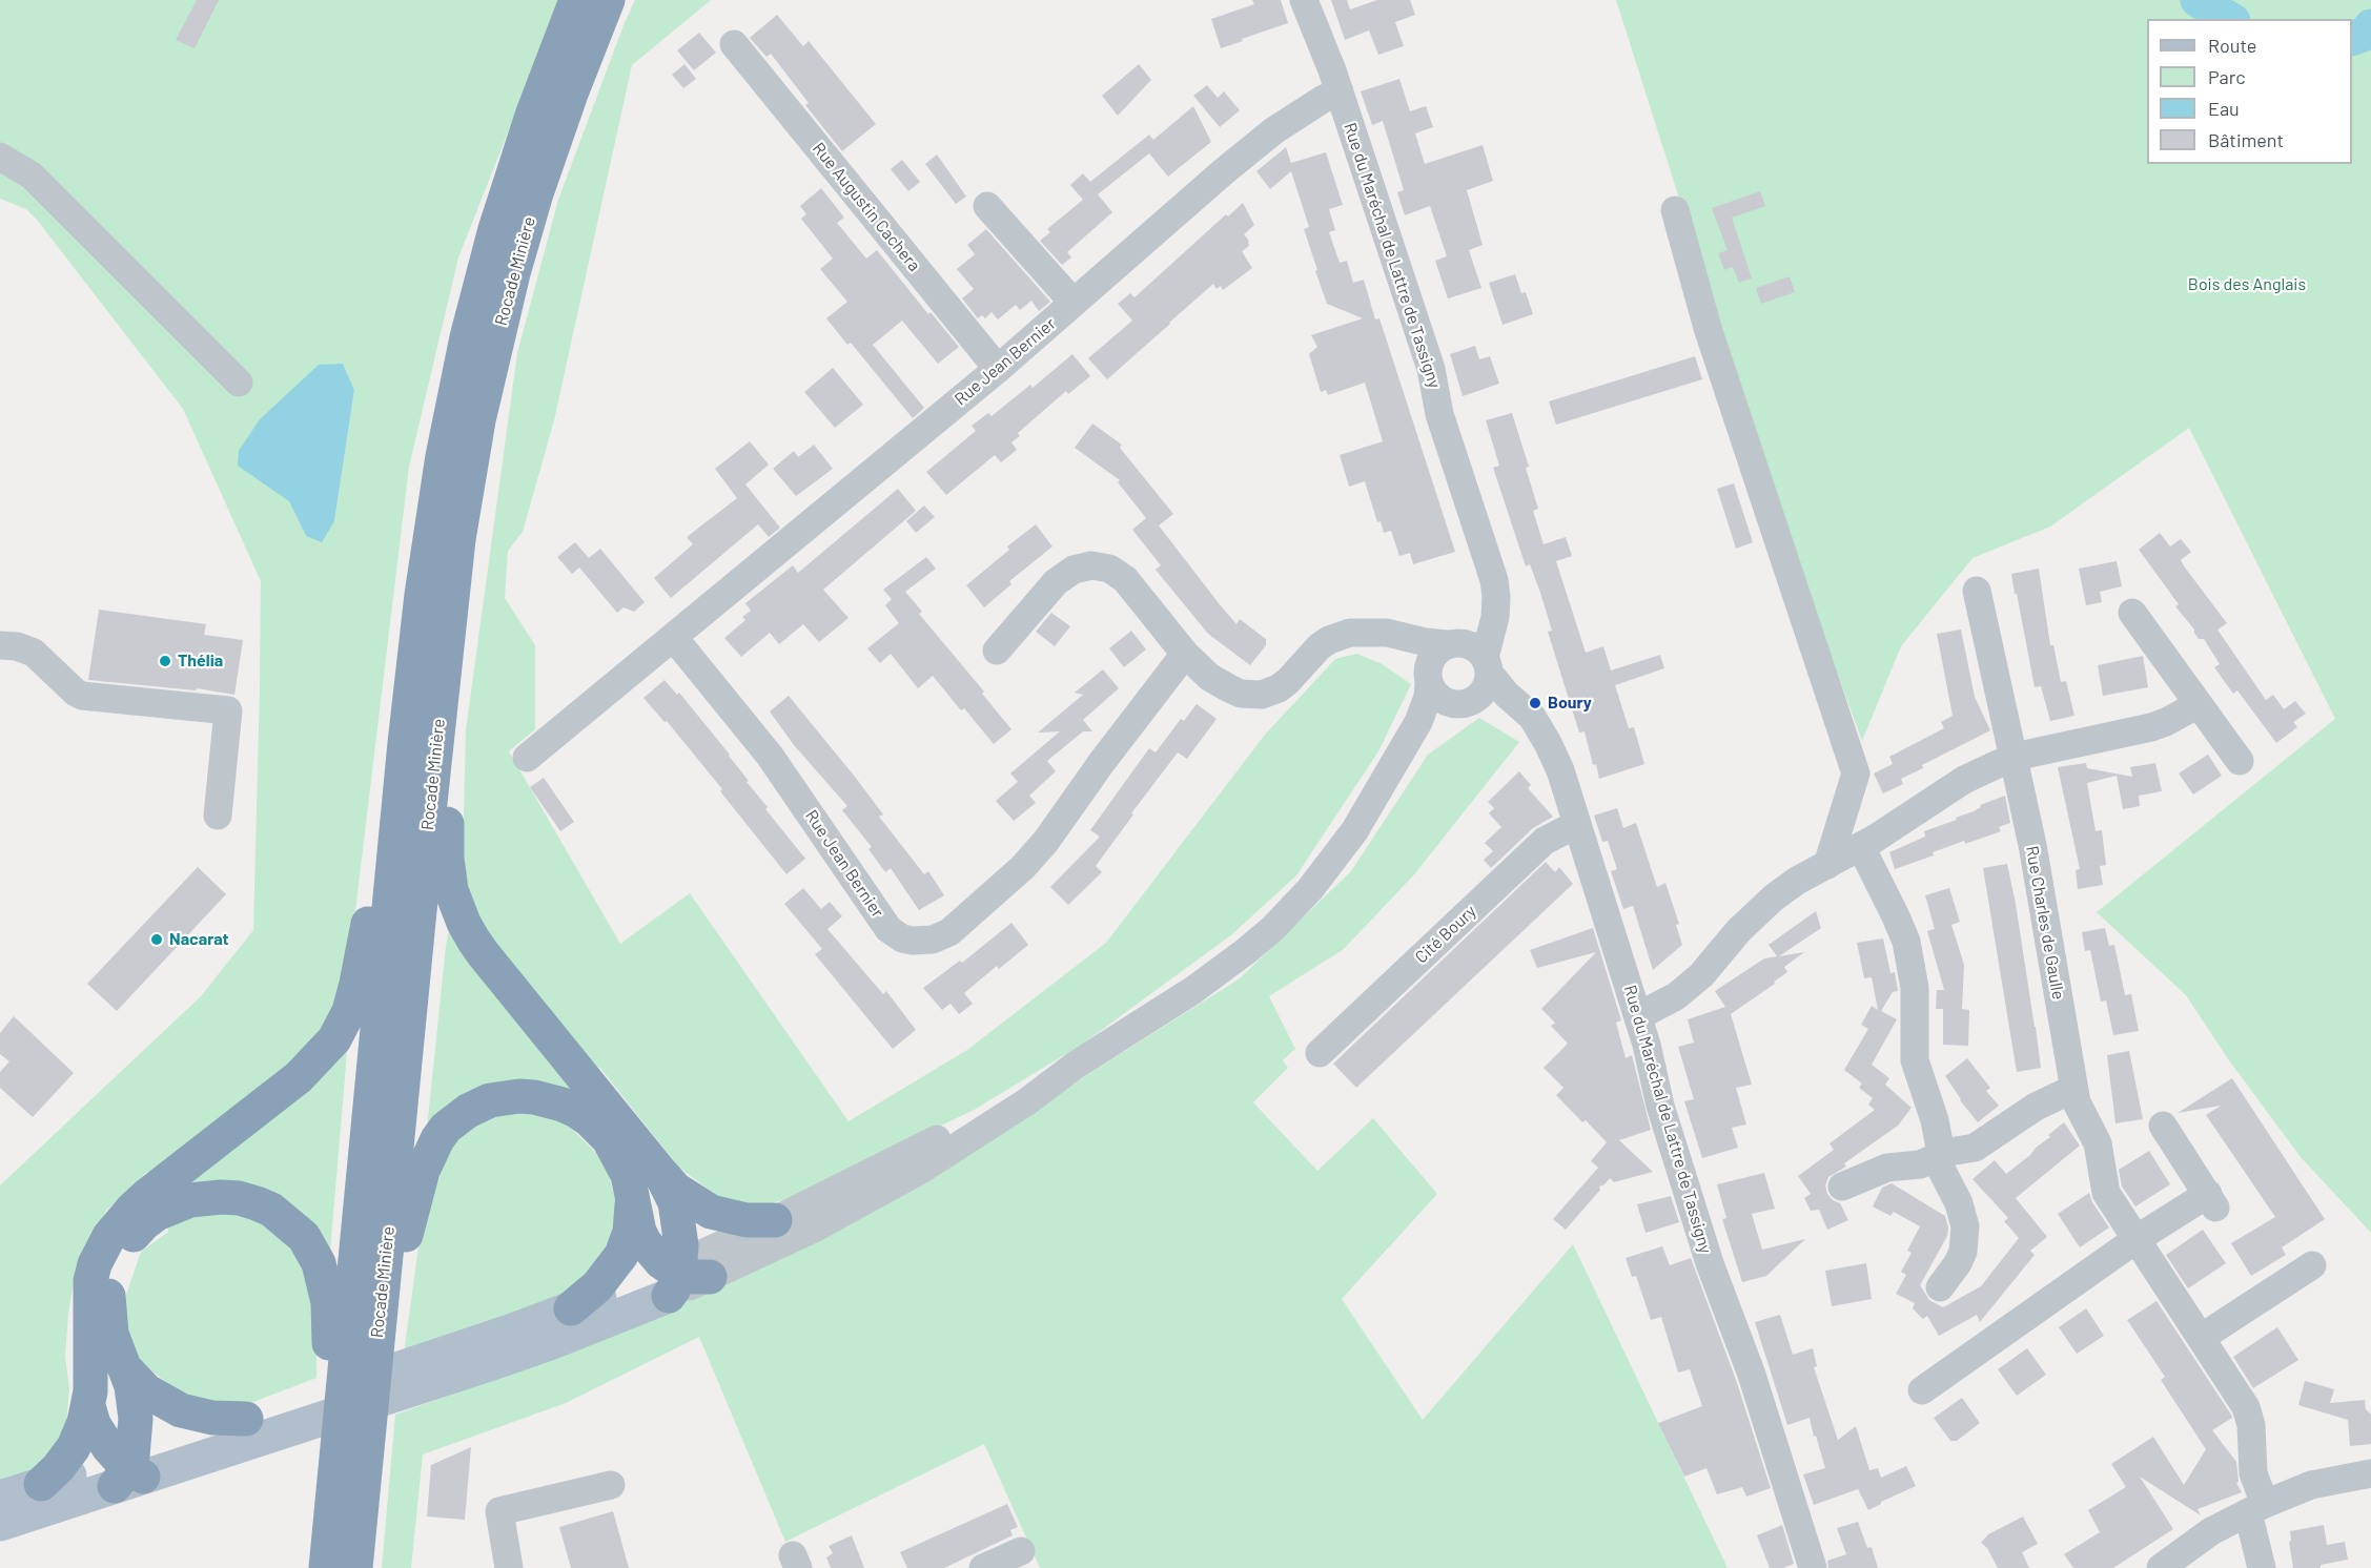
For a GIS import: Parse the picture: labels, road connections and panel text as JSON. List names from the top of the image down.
{
  "streets": {
    "highway": ["Rocade Minière"],
    "street": [
      "Rue Augustin Cachera",
      "Rue du Maréchal de Lattre de Tassigny",
      "Rue Jean Bernier",
      "Rue Charles de Gaulle",
      "Cité Boury"
    ]
  },
  "crossings": [
    ["Rue Augustin Cachera", "Rue Jean Bernier"],
    ["Rue du Maréchal de Lattre de Tassigny", "Rue Jean Bernier"],
    ["Rue du Maréchal de Lattre de Tassigny", "Cité Boury"]
  ],
  "parks": ["Bois des Anglais"],
  "places": ["Thélia", "Boury", "Nacarat"],
  "legend": [
    "Route",
    "Parc",
    "Eau",
    "Bâtiment"
  ]
}
